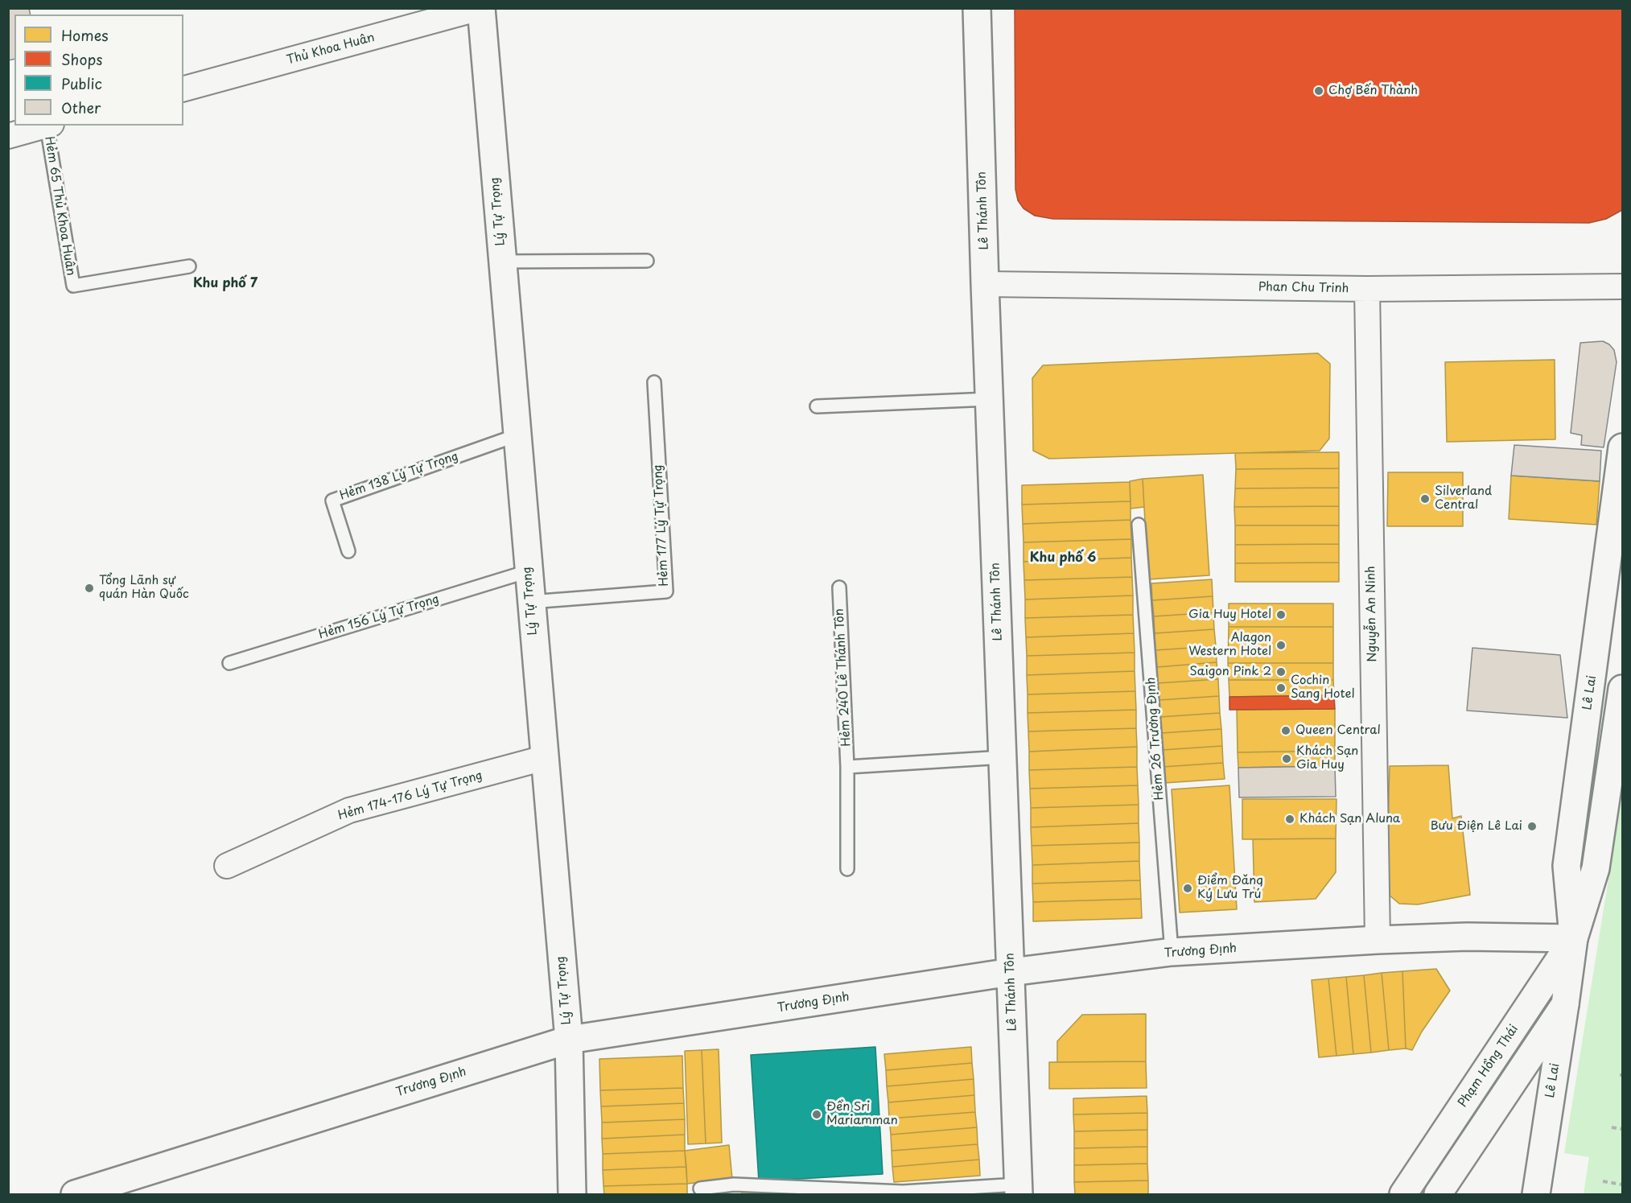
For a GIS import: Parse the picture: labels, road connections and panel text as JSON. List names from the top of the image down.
{
  "streets": {
    "street": [
      "Thủ Khoa Huân",
      "Lê Thánh Tôn",
      "Lý Tự Trọng",
      "Phan Chu Trinh",
      "Nguyễn An Ninh",
      "Lê Lai",
      "Hẻm 174-176 Lý Tự Trọng",
      "Trương Định",
      "Phạm Hồng Thái"
    ],
    "lane": [
      "Hẻm 65 Thủ Khoa Huân",
      "Hẻm 138 Lý Tự Trọng",
      "Hẻm 177 Lý Tự Trọng",
      "Hẻm 156 Lý Tự Trọng",
      "Hẻm 240 Lê Thánh Tôn",
      "Hẻm 26 Trương Ðịnh"
    ]
  },
  "crossings": [
    ["Thủ Khoa Huân", "Lý Tự Trọng"],
    ["Lê Thánh Tôn", "Phan Chu Trinh"],
    ["Lê Thánh Tôn", "Trương Định"],
    ["Lý Tự Trọng", "Hẻm 138 Lý Tự Trọng"],
    ["Lý Tự Trọng", "Hẻm 177 Lý Tự Trọng"],
    ["Lý Tự Trọng", "Hẻm 156 Lý Tự Trọng"],
    ["Lý Tự Trọng", "Hẻm 174-176 Lý Tự Trọng"],
    ["Lý Tự Trọng", "Trương Định"],
    ["Phan Chu Trinh", "Nguyễn An Ninh"],
    ["Nguyễn An Ninh", "Trương Định"],
    ["Lê Lai", "Trương Định"],
    ["Lê Lai", "Phạm Hồng Thái"],
    ["Hẻm 26 Trương Ðịnh", "Trương Định"],
    ["Trương Định", "Phạm Hồng Thái"]
  ],
  "districts": ["Khu phố 7", "Khu phố 6"],
  "places": [
    "Chợ Bến Thành",
    "Silverland Central",
    "Tổng Lãnh sự quán Hàn Quốc",
    "Gia Huy Hotel",
    "Alagon Western Hotel",
    "Saigon Pink 2",
    "Cochin Sang Hotel",
    "Queen Central",
    "Khách Sạn Gia Huy",
    "Khách Sạn Aluna",
    "Bưu Điện Lê Lai",
    "Điểm Đăng Ký Lưu Trú",
    "Đền Sri Mariamman"
  ],
  "legend": [
    "Homes",
    "Shops",
    "Public",
    "Other"
  ]
}
